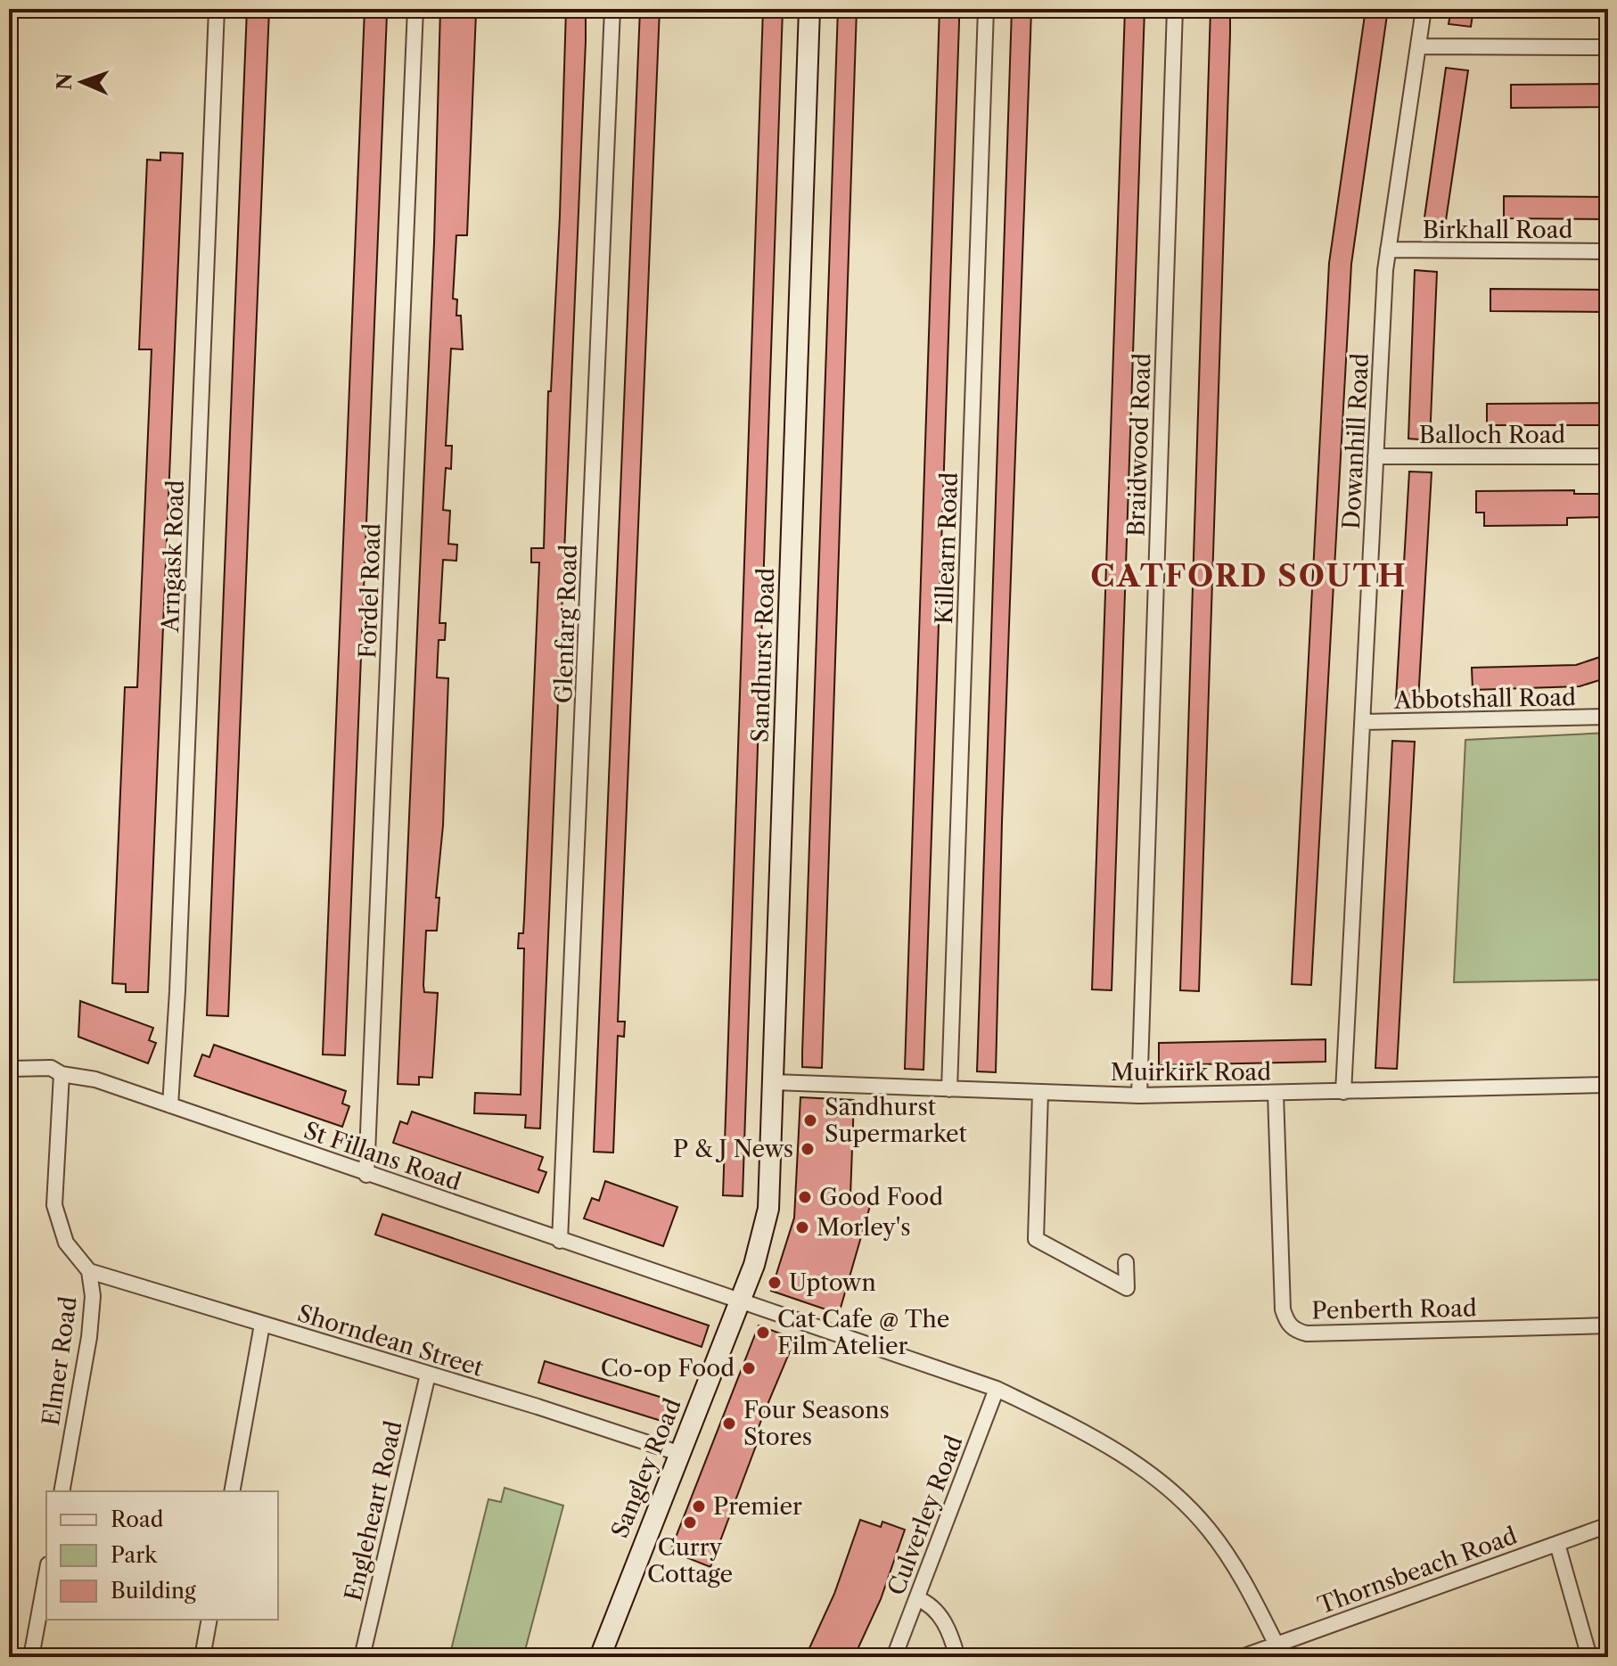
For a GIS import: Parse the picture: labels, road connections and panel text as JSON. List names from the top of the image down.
{
  "streets": {
    "street": [
      "Birkhall Road",
      "Balloch Road",
      "Dowanhill Road",
      "Braidwood Road",
      "Killearn Road",
      "Arngask Road",
      "Fordel Road",
      "Glenfarg Road",
      "Sandhurst Road",
      "Abbotshall Road",
      "Muirkirk Road",
      "St Fillans Road",
      "Penberth Road",
      "Shorndean Street",
      "Elmer Road",
      "Sangley Road",
      "Engleheart Road",
      "Culverley Road",
      "Thornsbeach Road"
    ]
  },
  "crossings": [
    ["Birkhall Road", "Dowanhill Road"],
    ["Balloch Road", "Dowanhill Road"],
    ["Dowanhill Road", "Abbotshall Road"],
    ["Dowanhill Road", "Muirkirk Road"],
    ["Braidwood Road", "Muirkirk Road"],
    ["Killearn Road", "Muirkirk Road"],
    ["Arngask Road", "St Fillans Road"],
    ["Fordel Road", "St Fillans Road"],
    ["Glenfarg Road", "St Fillans Road"],
    ["Sandhurst Road", "Muirkirk Road"],
    ["Sandhurst Road", "St Fillans Road"],
    ["Sandhurst Road", "Sangley Road"],
    ["Muirkirk Road", "Penberth Road"],
    ["St Fillans Road", "Elmer Road"],
    ["St Fillans Road", "Sangley Road"],
    ["St Fillans Road", "Culverley Road"],
    ["St Fillans Road", "Thornsbeach Road"],
    ["Shorndean Street", "Elmer Road"],
    ["Shorndean Street", "Sangley Road"],
    ["Shorndean Street", "Engleheart Road"]
  ],
  "districts": ["CATFORD SOUTH"],
  "places": [
    "Sandhurst Supermarket",
    "P & J News",
    "Good Food",
    "Morley's",
    "Uptown",
    "Cat Cafe @ The Film Atelier",
    "Co-op Food",
    "Four Seasons Stores",
    "Premier",
    "Curry Cottage"
  ],
  "legend": ["Road", "Park", "Building"],
  "north": "left"
}
